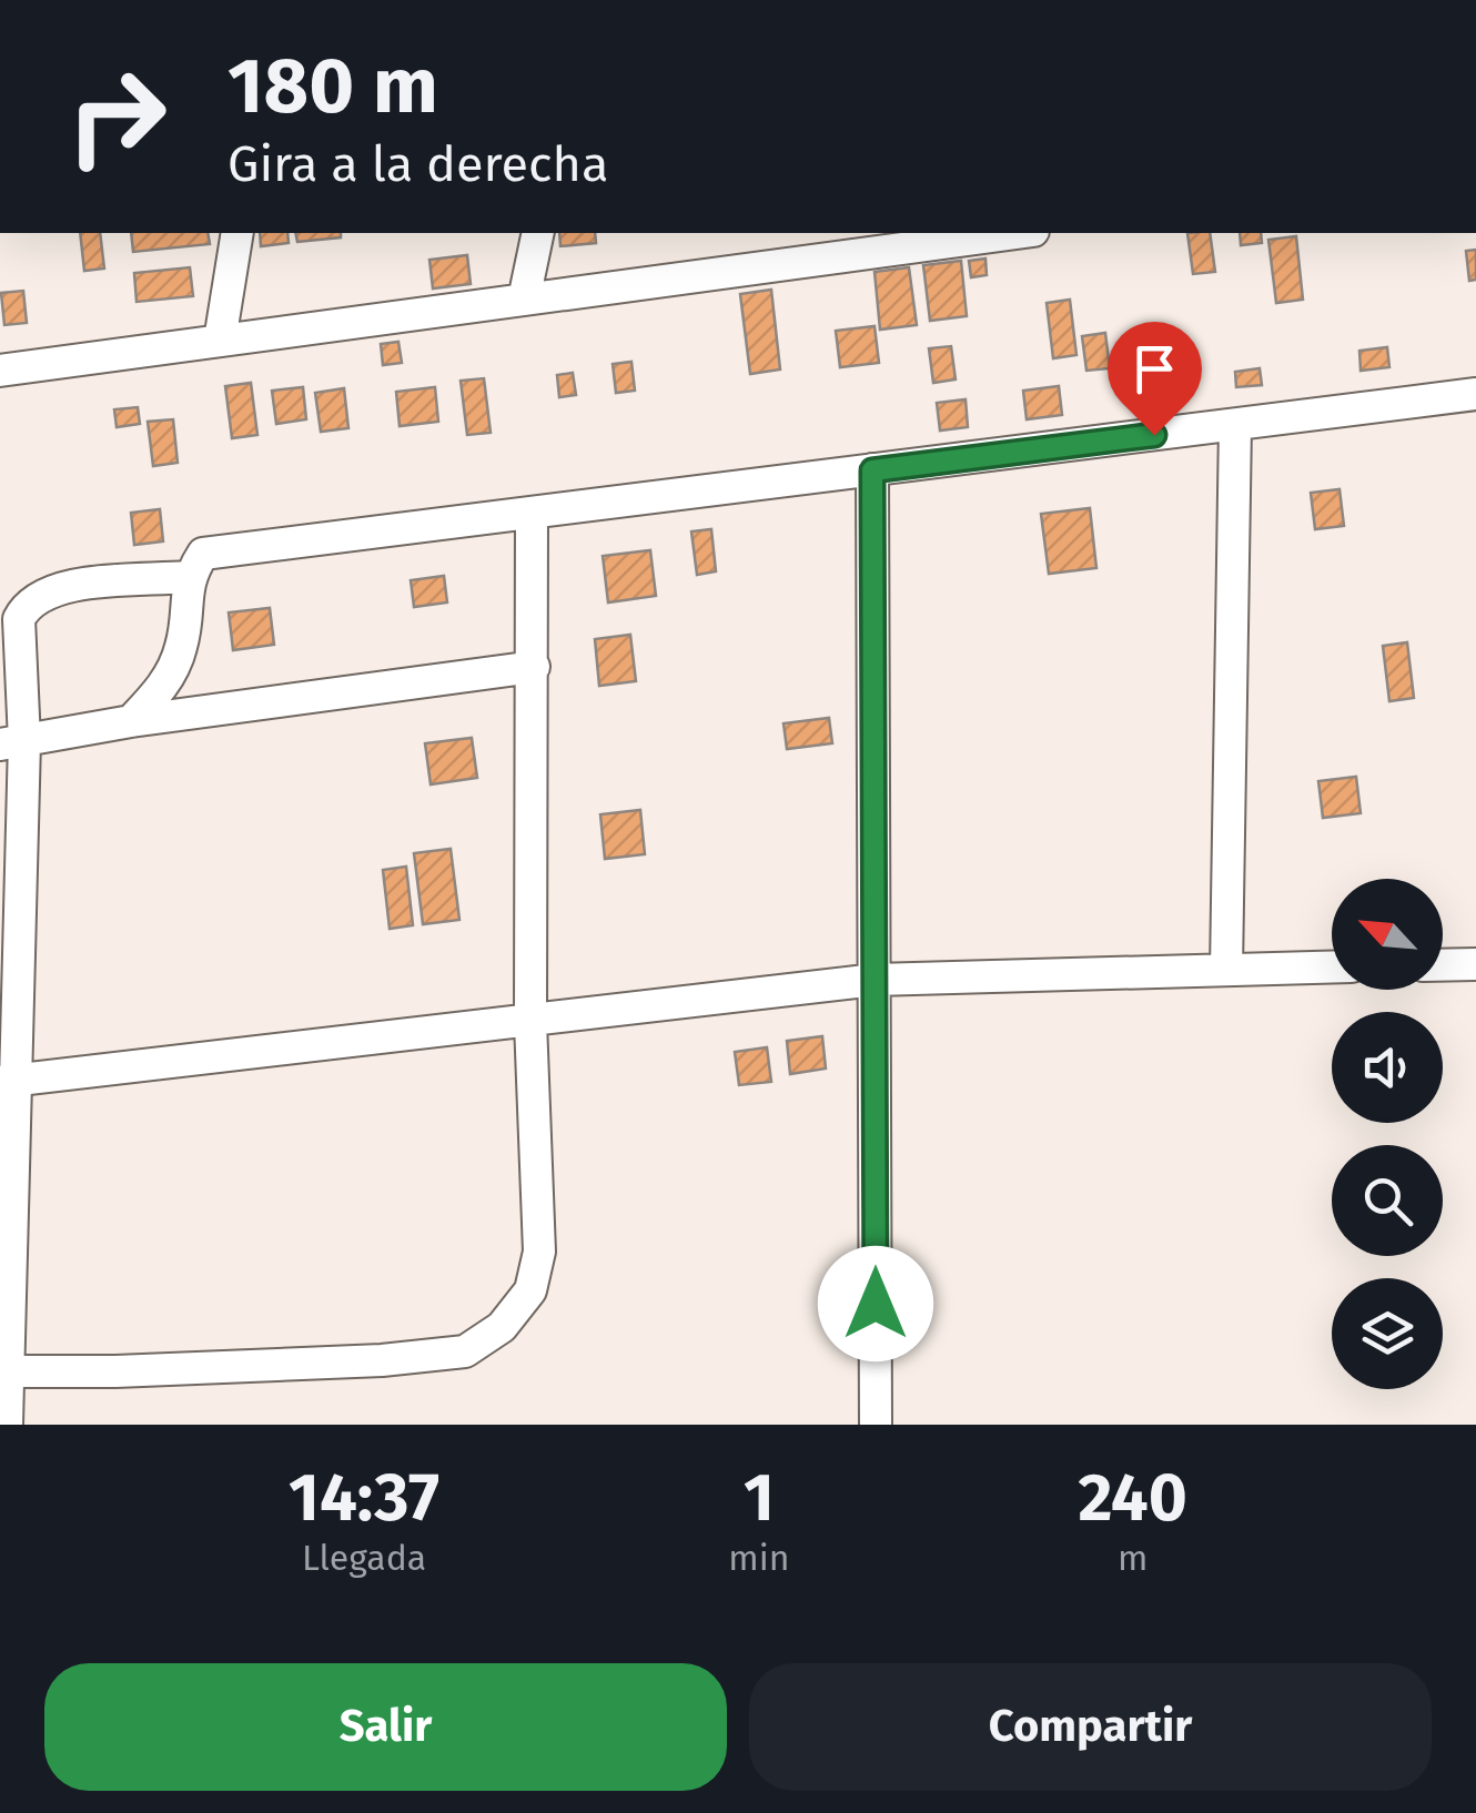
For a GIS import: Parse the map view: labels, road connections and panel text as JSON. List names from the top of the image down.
{
  "north": "top left",
  "page": {
    "turn": ["180 m", "Gira a la derecha"],
    "eta": [
      "14:37",
      "Llegada",
      "1",
      "min",
      "240",
      "m"
    ],
    "buttons": ["Salir", "Compartir"]
  }
}
